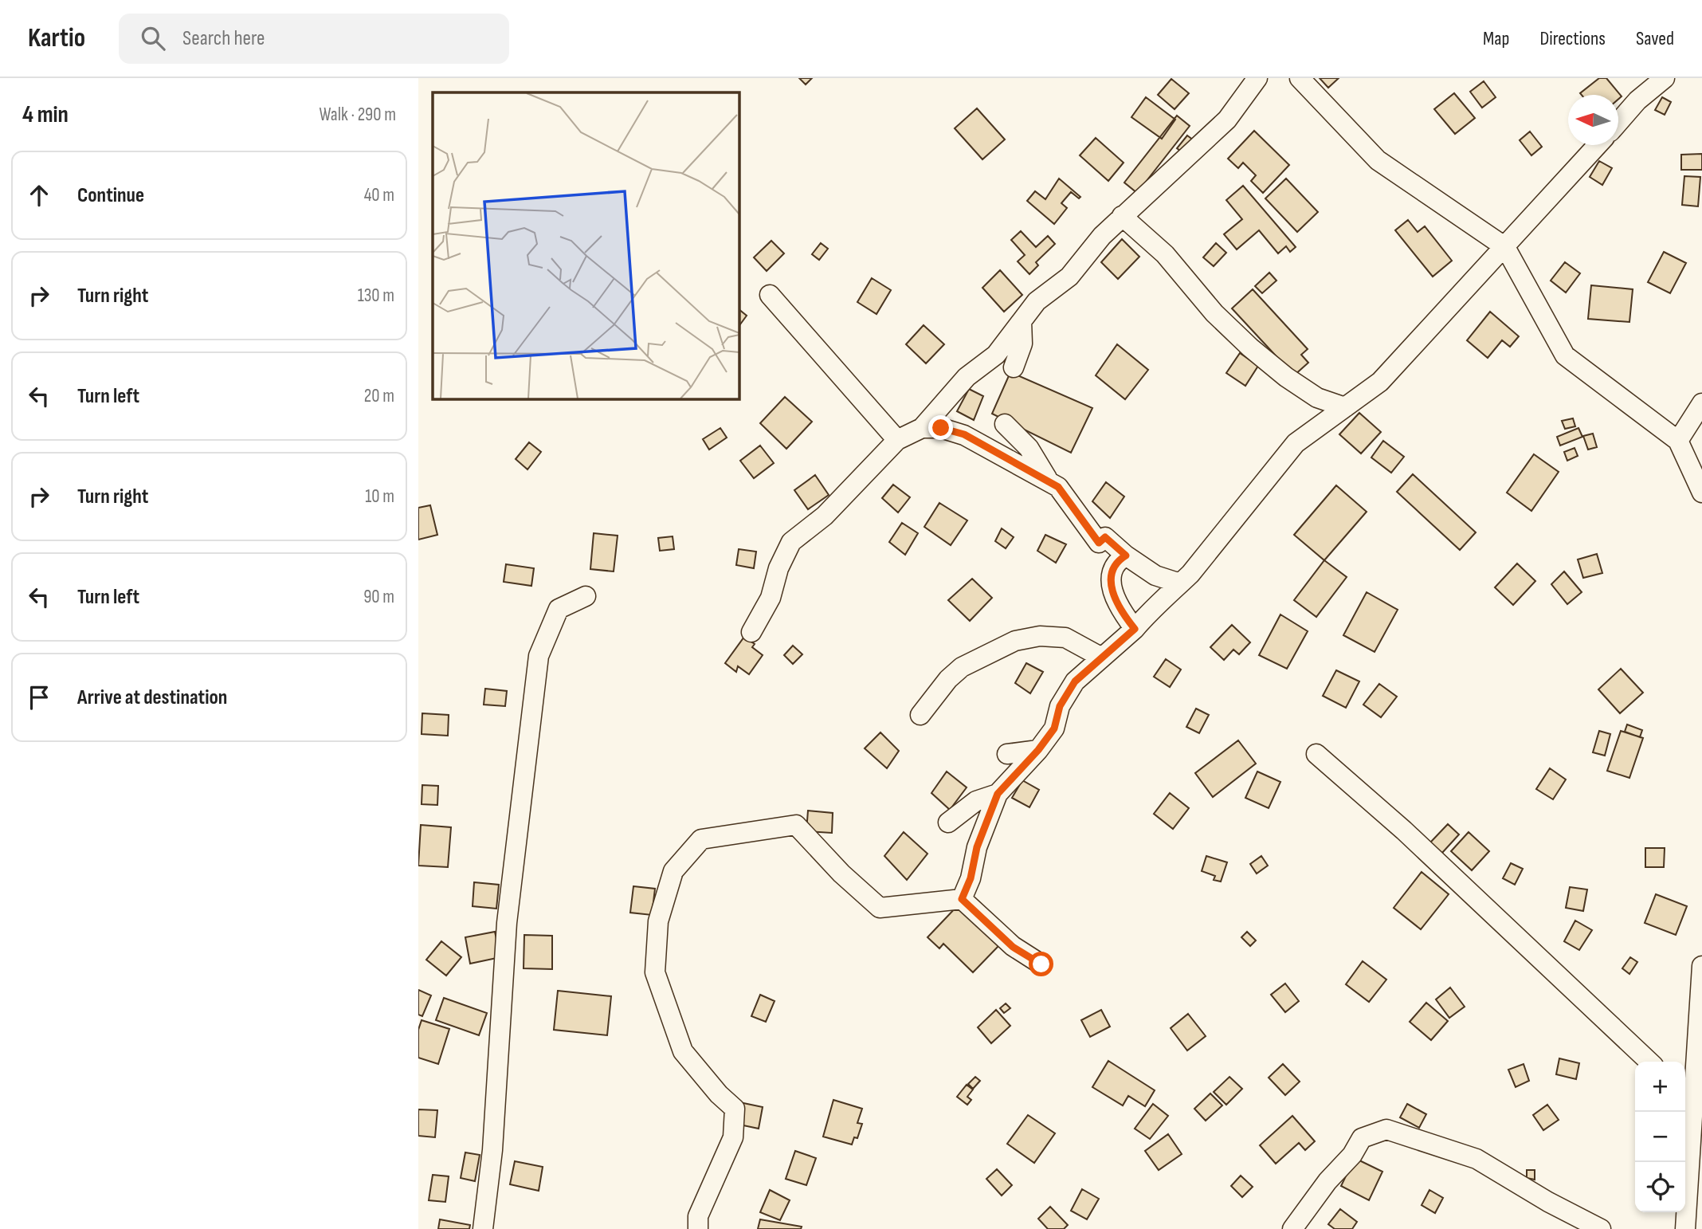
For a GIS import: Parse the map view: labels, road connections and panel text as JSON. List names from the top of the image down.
{
  "north": "left",
  "page": {
    "header": "Kartio",
    "search": "Search here",
    "nav": ["Map", "Directions", "Saved"],
    "heading": ["4 min", "Walk · 290 m"],
    "list": [
      ["Continue", "40 m"],
      ["Turn right", "130 m"],
      ["Turn left", "20 m"],
      ["Turn right", "10 m"],
      ["Turn left", "90 m"],
      "Arrive at destination"
    ],
    "map_buttons": ["+", "−"]
  }
}
